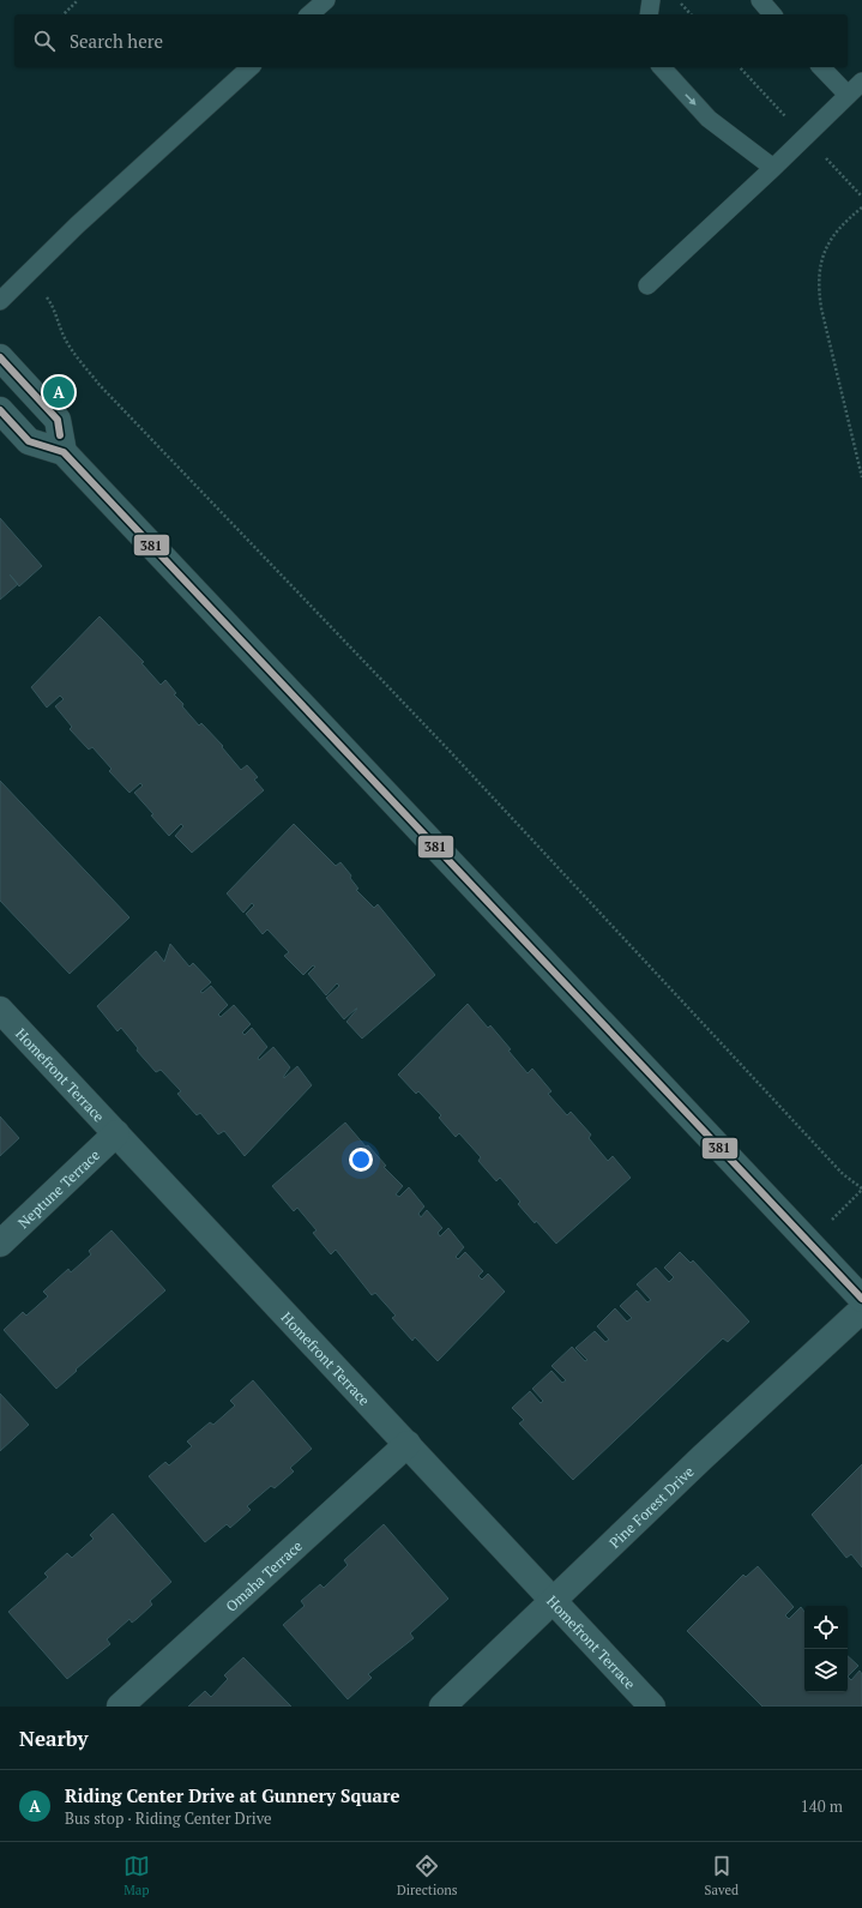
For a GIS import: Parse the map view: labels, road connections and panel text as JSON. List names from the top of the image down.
{
  "streets": {
    "street": [
      "Homefront Terrace",
      "Neptune Terrace",
      "Pine Forest Drive",
      "Omaha Terrace"
    ]
  },
  "crossings": [
    ["Homefront Terrace", "Neptune Terrace"],
    ["Homefront Terrace", "Pine Forest Drive"],
    ["Homefront Terrace", "Omaha Terrace"]
  ],
  "lines": ["transit line 381"],
  "page": {
    "search": "Search here",
    "pins": "A",
    "heading": "Nearby",
    "list": [
      {
        "mark": "A",
        "name": "Riding Center Drive at Gunnery Square",
        "note": "Bus stop · Riding Center Drive",
        "value": "140 m"
      }
    ],
    "nav": ["Map", "Directions", "Saved"]
  }
}
